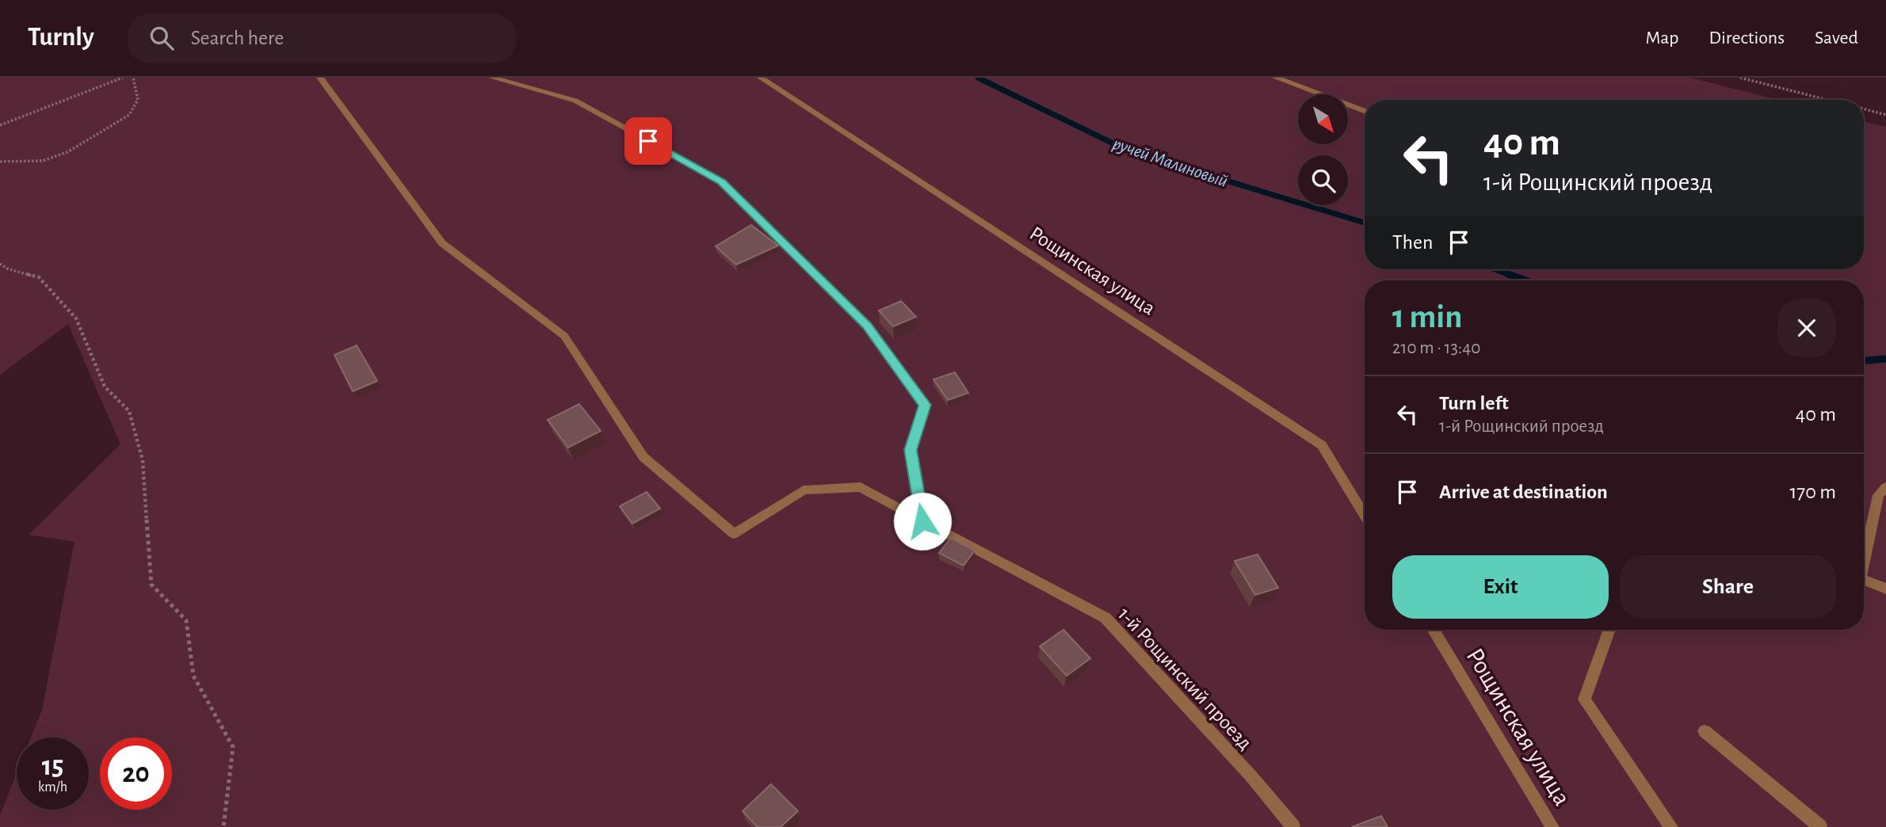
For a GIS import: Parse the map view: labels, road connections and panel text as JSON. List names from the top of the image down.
{
  "streets": {
    "lane": ["Рощинская улица", "1-й Рощинский проезд"]
  },
  "water": ["ручей Малиновый"],
  "north": "bottom right",
  "page": {
    "header": "Turnly",
    "search": "Search here",
    "nav": ["Map", "Directions", "Saved"],
    "turn": ["40 m", "1-й Рощинский проезд"],
    "then": "Then",
    "heading": ["1 min", "210 m · 13:40"],
    "list": [
      {
        "name": "Turn left",
        "note": "1-й Рощинский проезд",
        "value": "40 m"
      },
      {
        "name": "Arrive at destination",
        "value": "170 m"
      }
    ],
    "buttons": ["Exit", "Share"],
    "speed": "15 km/h",
    "limit": "20"
  }
}
